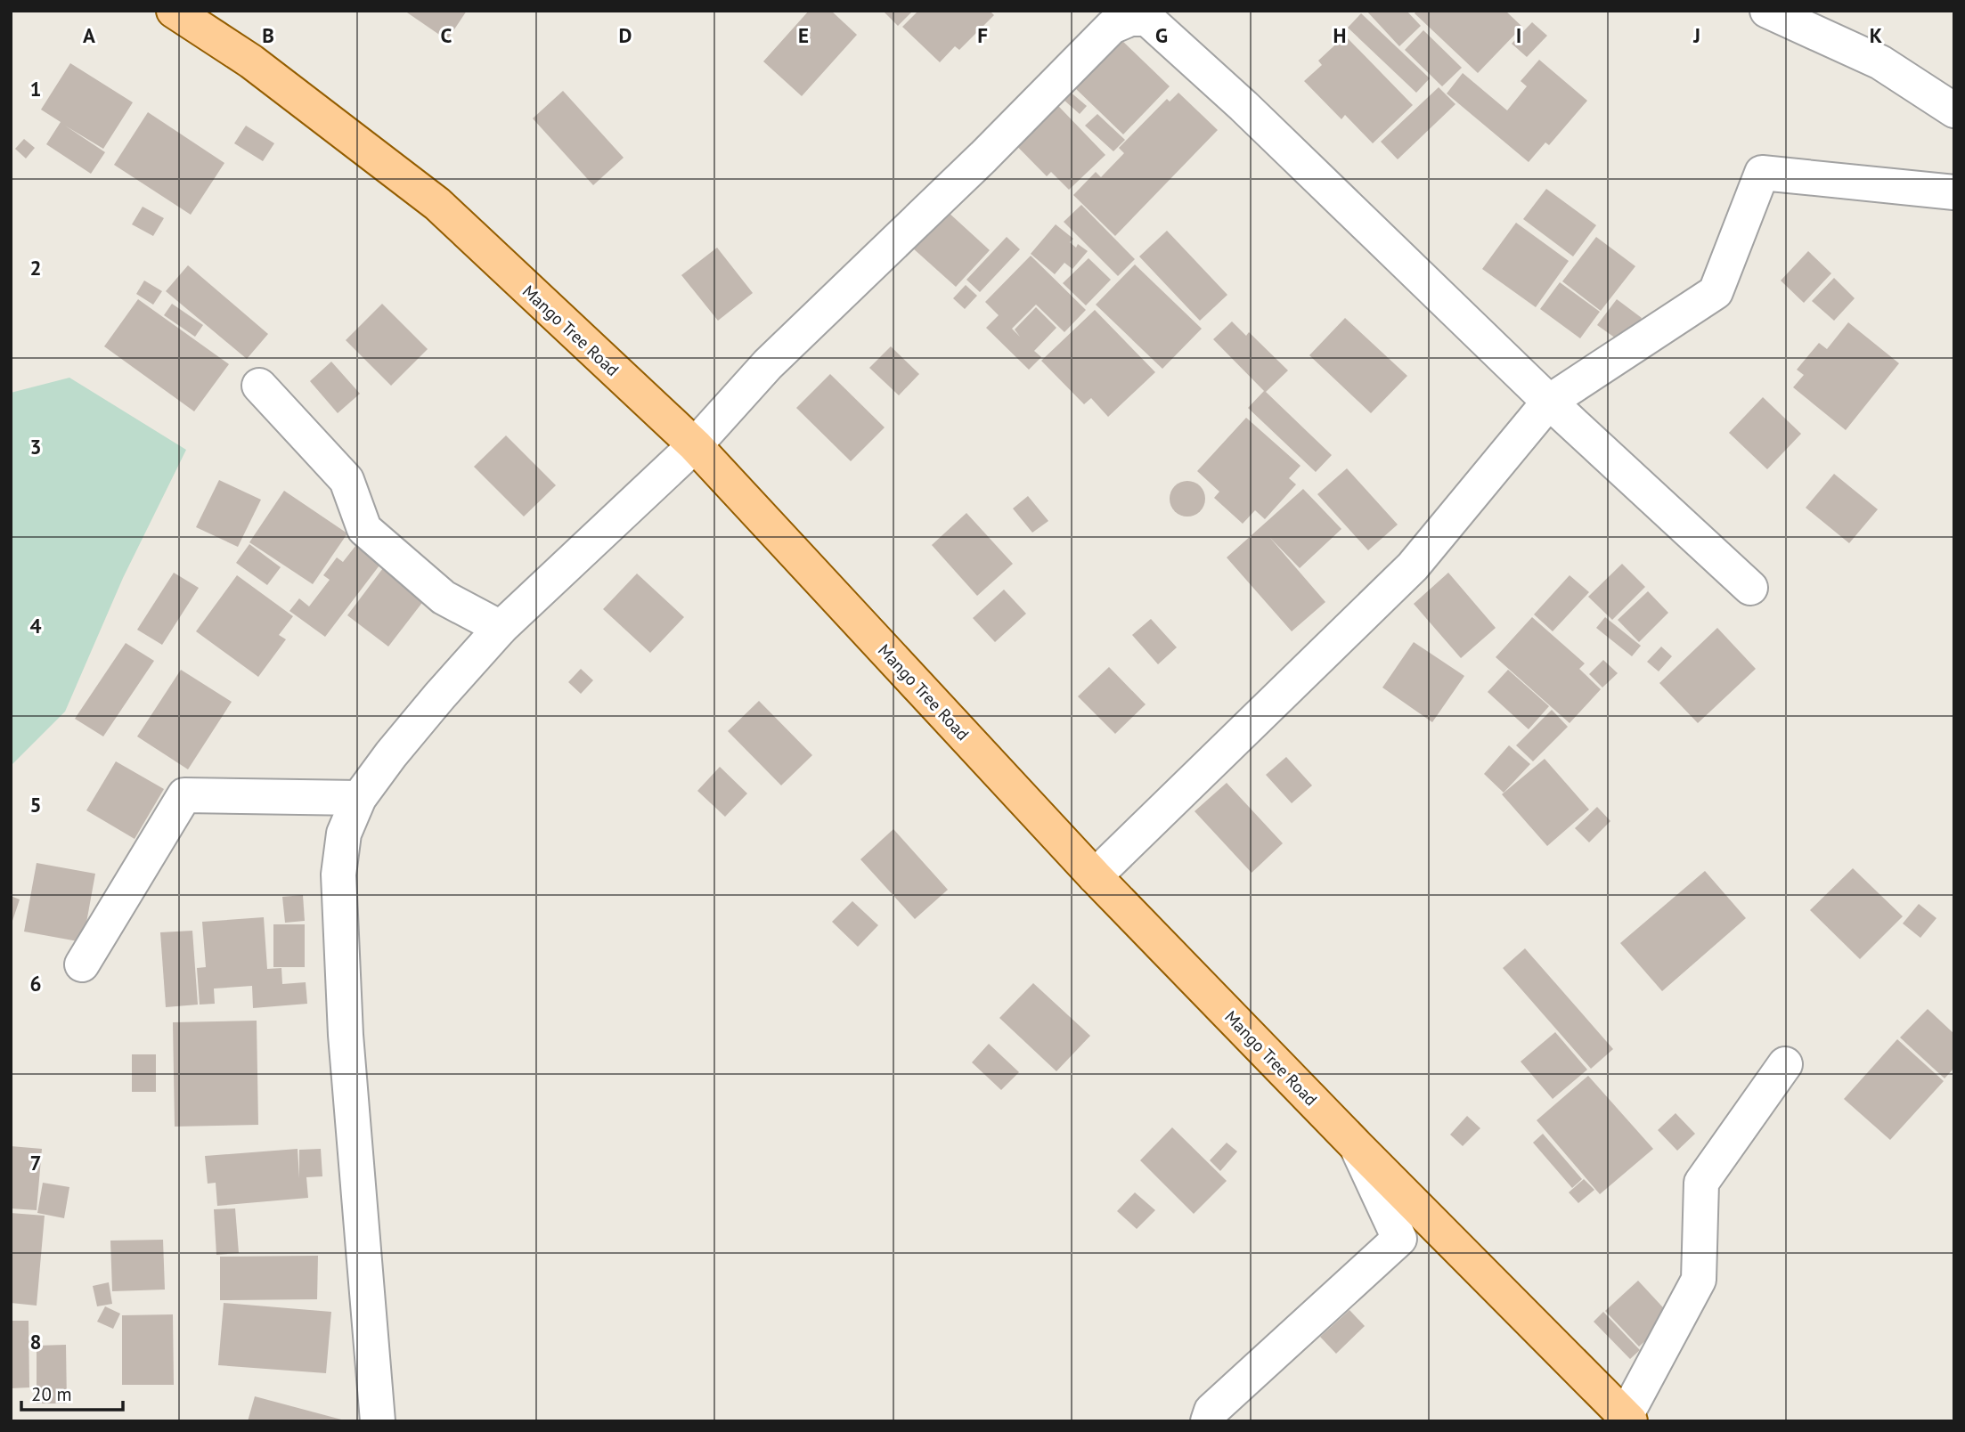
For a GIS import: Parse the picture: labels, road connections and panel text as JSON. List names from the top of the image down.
{
  "streets": {
    "main road": ["Mango Tree Road"]
  },
  "scale_bar": "20 m",
  "grid": {
    "columns": [
      "A",
      "B",
      "C",
      "D",
      "E",
      "F",
      "G",
      "H",
      "I",
      "J",
      "K"
    ],
    "rows": [
      "1",
      "2",
      "3",
      "4",
      "5",
      "6",
      "7",
      "8"
    ]
  }
}
